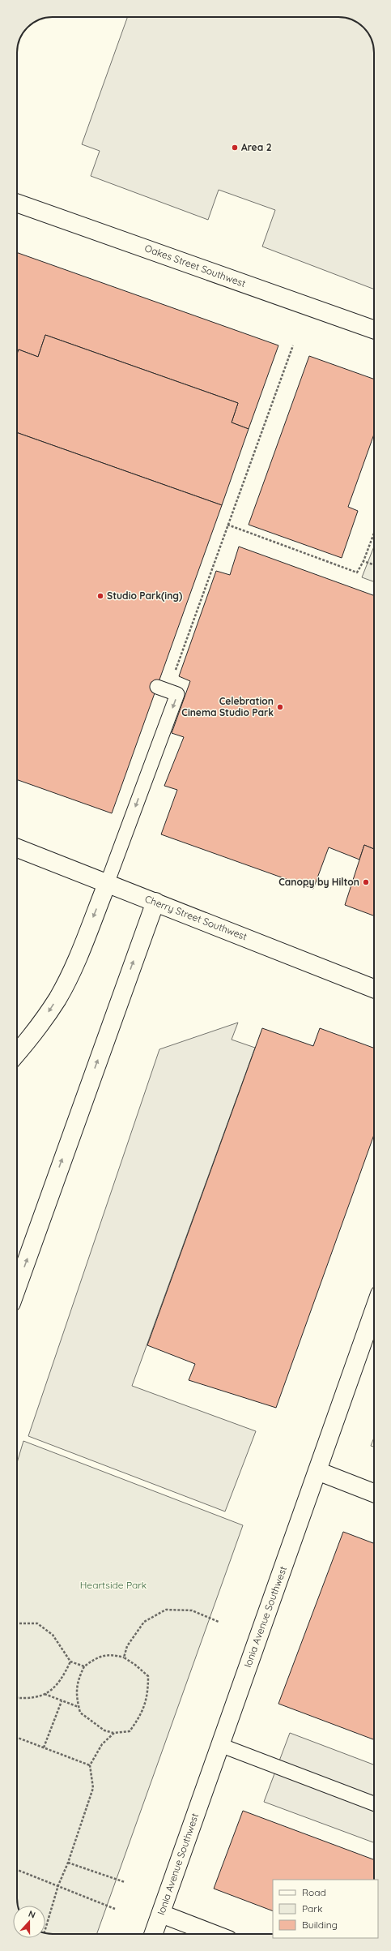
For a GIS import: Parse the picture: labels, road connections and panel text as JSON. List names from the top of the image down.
{
  "streets": {
    "main road": ["Oakes Street Southwest", "Cherry Street Southwest", "Ionia Avenue Southwest"]
  },
  "parks": ["Heartside Park"],
  "places": [
    "Area 2",
    "Studio Park(ing)",
    "Celebration Cinema Studio Park",
    "Canopy by Hilton"
  ],
  "legend": ["Road", "Park", "Building"],
  "north": "top"
}
